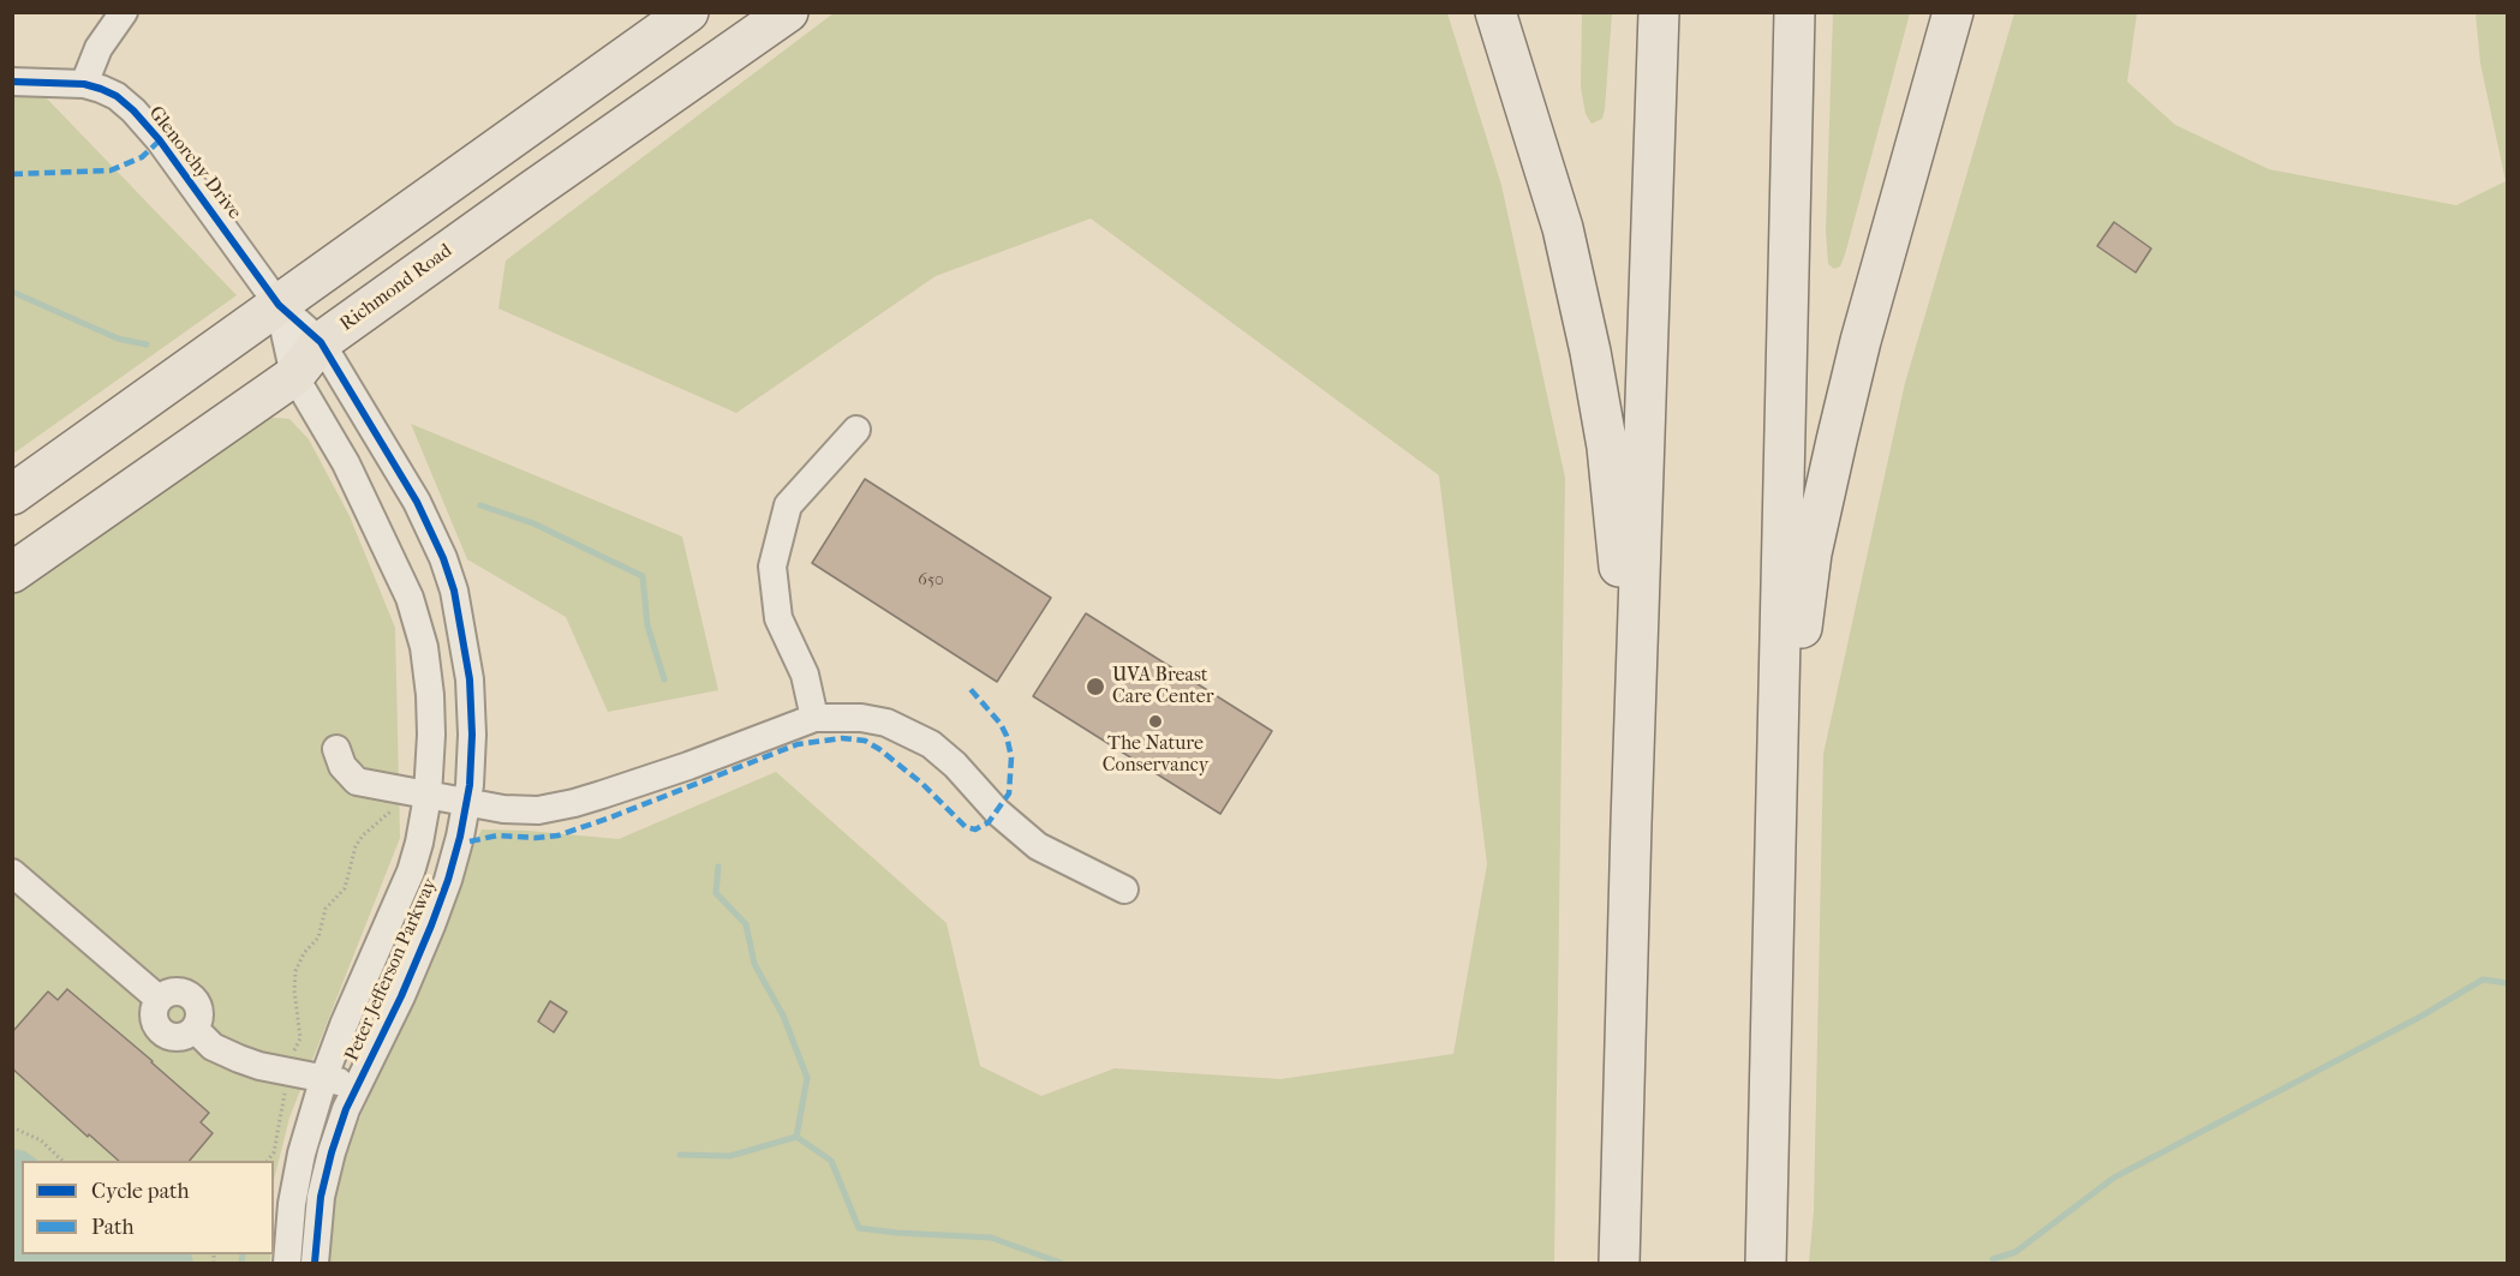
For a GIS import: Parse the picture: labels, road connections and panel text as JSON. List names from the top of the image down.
{
  "streets": {
    "highway": ["Richmond Road"],
    "street": ["Glenorchy Drive", "Peter Jefferson Parkway"]
  },
  "crossings": [
    ["Glenorchy Drive", "Peter Jefferson Parkway"],
    ["Richmond Road", "Peter Jefferson Parkway"]
  ],
  "places": ["UVA Breast Care Center", "The Nature Conservancy"],
  "house_numbers": ["650"],
  "legend": ["Cycle path", "Path"]
}
